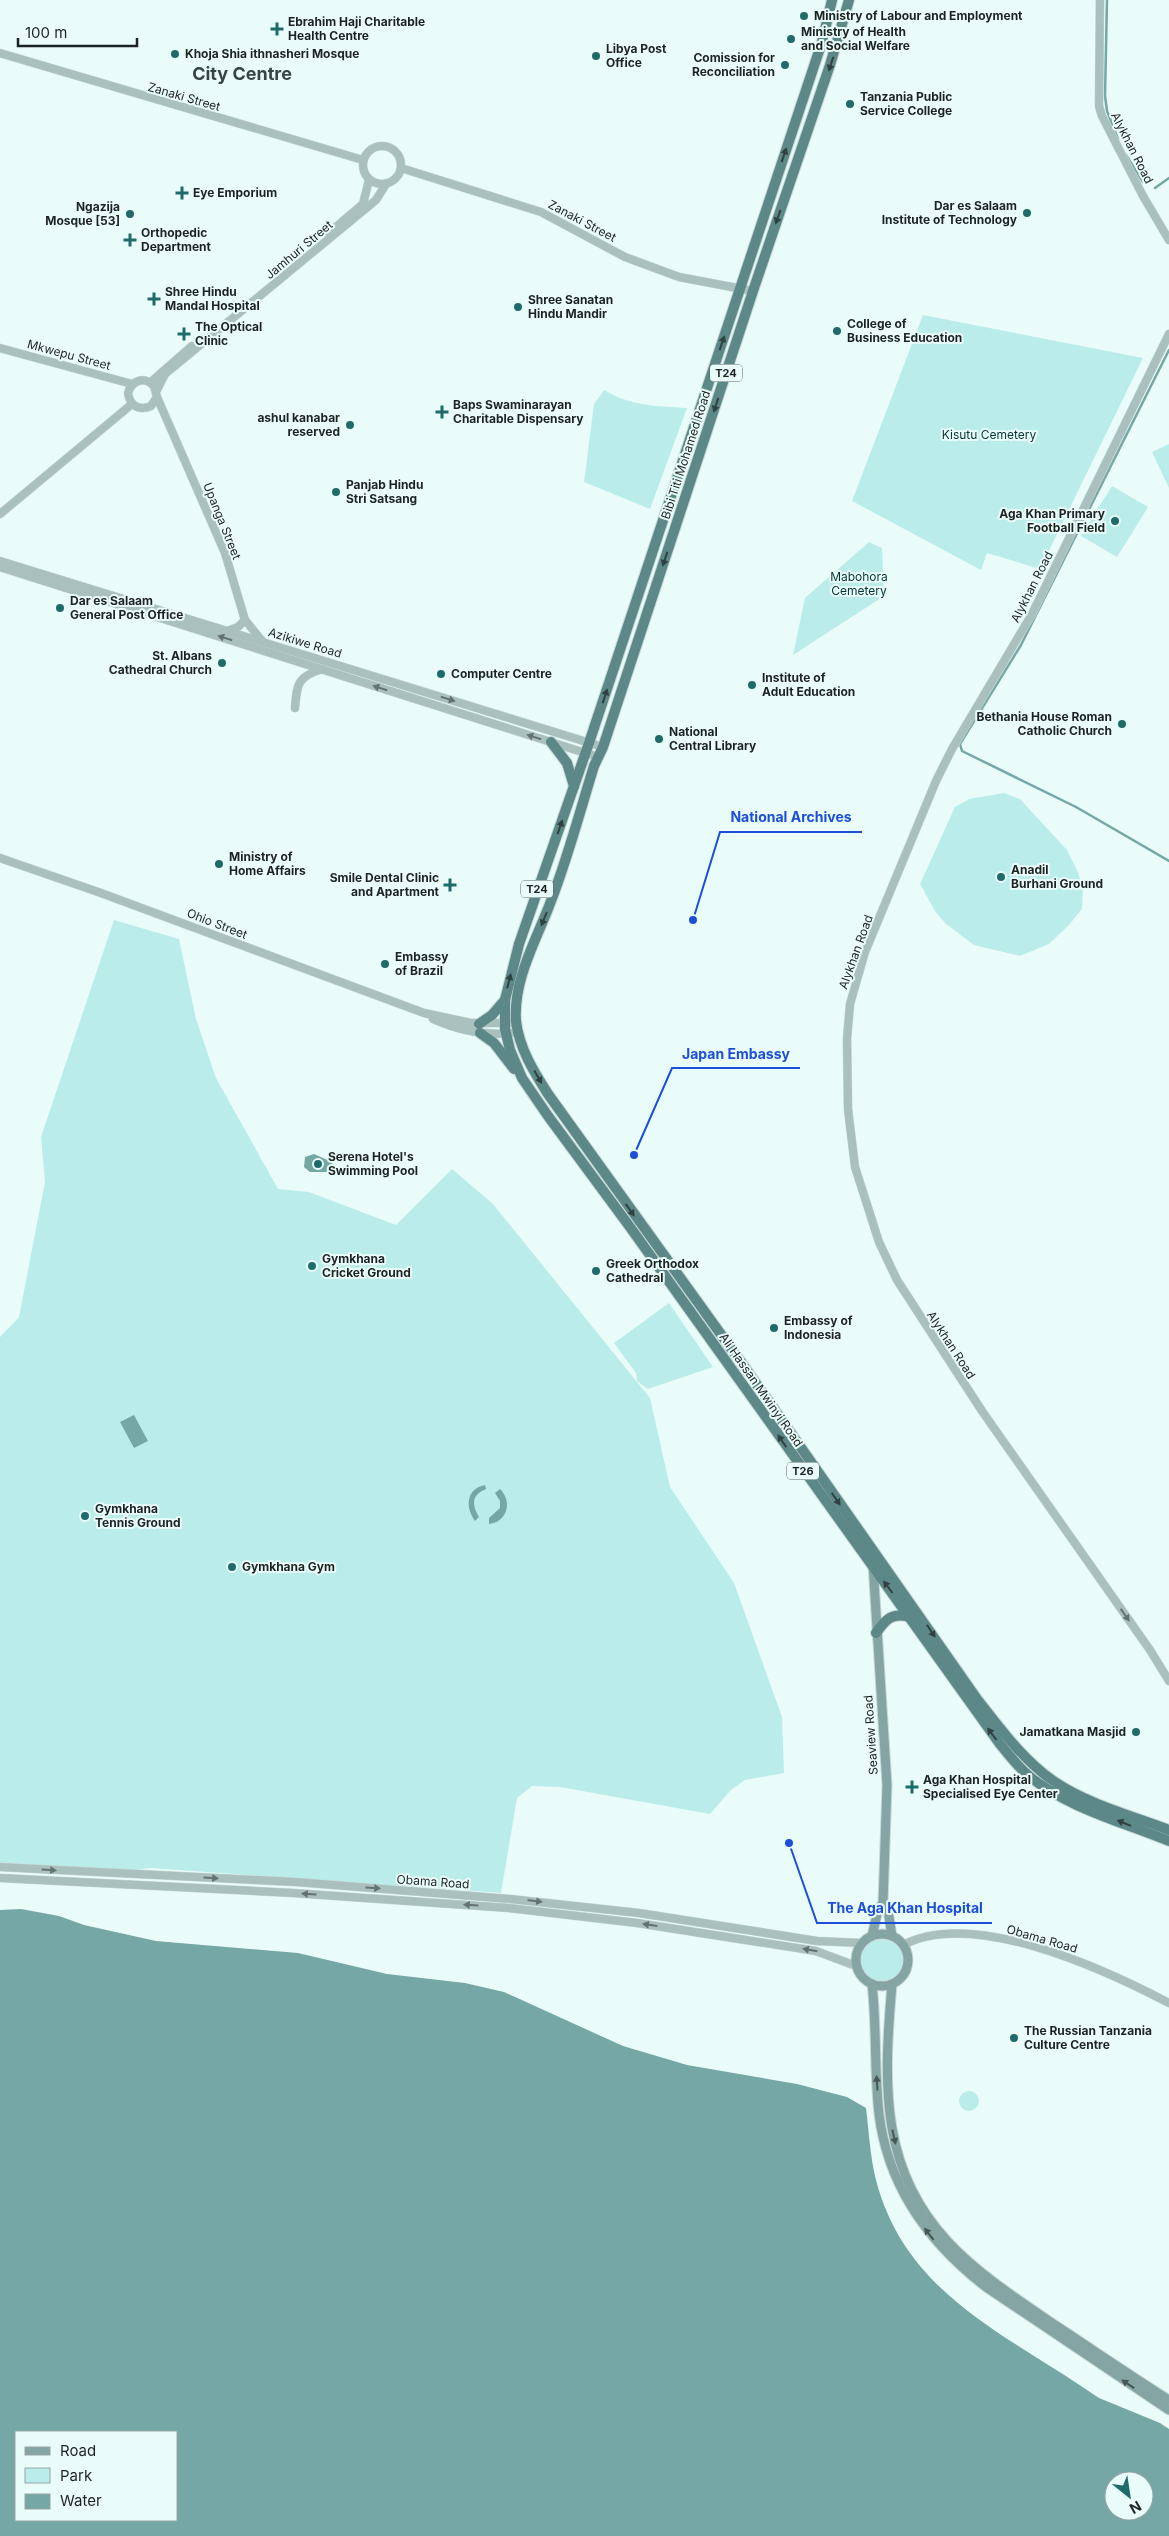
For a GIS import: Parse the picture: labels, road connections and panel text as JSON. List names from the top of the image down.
{
  "streets": {
    "highway": [
      "T24",
      "Bibi Titi Mohamed Road",
      "Ali Hassan Mwinyi Road",
      "T26"
    ],
    "main road": ["Seaview Road"],
    "street": [
      "Zanaki Street",
      "Alykhan Road",
      "Jamhuri Street",
      "Mkwepu Street",
      "Upanga Street",
      "Azikiwe Road",
      "Ohio Street",
      "Obama Road"
    ]
  },
  "crossings": [
    ["Zanaki Street", "Jamhuri Street"],
    ["Zanaki Street", "Bibi Titi Mohamed Road"],
    ["Jamhuri Street", "Mkwepu Street"],
    ["Jamhuri Street", "Upanga Street"],
    ["Mkwepu Street", "Upanga Street"],
    ["T24", "Bibi Titi Mohamed Road"],
    ["T24", "Azikiwe Road"],
    ["T24", "Ohio Street"],
    ["T24", "Ali Hassan Mwinyi Road"],
    ["Bibi Titi Mohamed Road", "Azikiwe Road"],
    ["Upanga Street", "Azikiwe Road"],
    ["Ohio Street", "Ali Hassan Mwinyi Road"],
    ["Ali Hassan Mwinyi Road", "Seaview Road"],
    ["Seaview Road", "Obama Road"]
  ],
  "one_way": ["Alykhan Road"],
  "districts": ["City Centre"],
  "parks": ["Kisutu Cemetery", "Mabohora Cemetery"],
  "places": {
    "other": [
      "Ministry of Labour and Employment",
      "Ministry of Health and Social Welfare",
      "Khoja Shia ithnasheri Mosque",
      "Libya Post Office",
      "Comission for Reconciliation",
      "Tanzania Public Service College",
      "Dar es Salaam Institute of Technology",
      "Ngazija Mosque [53]",
      "Shree Sanatan Hindu Mandir",
      "College of Business Education",
      "ashul kanabar reserved",
      "Panjab Hindu Stri Satsang",
      "Aga Khan Primary Football Field",
      "Dar es Salaam General Post Office",
      "St. Albans Cathedral Church",
      "Computer Centre",
      "Institute of Adult Education",
      "Bethania House Roman Catholic Church",
      "National Central Library",
      "Ministry of Home Affairs",
      "Anadil Burhani Ground",
      "National Archives",
      "Embassy of Brazil",
      "Japan Embassy",
      "Serena Hotel's Swimming Pool",
      "Gymkhana Cricket Ground",
      "Greek Orthodox Cathedral",
      "Embassy of Indonesia",
      "Gymkhana Tennis Ground",
      "Gymkhana Gym",
      "Jamatkana Masjid",
      "The Aga Khan Hospital",
      "The Russian Tanzania Culture Centre"
    ],
    "health": [
      "Ebrahim Haji Charitable Health Centre",
      "Eye Emporium",
      "Orthopedic Department",
      "Shree Hindu Mandal Hospital",
      "The Optical Clinic",
      "Baps Swaminarayan Charitable Dispensary",
      "Smile Dental Clinic and Apartment",
      "Aga Khan Hospital Specialised Eye Center"
    ]
  },
  "legend": ["Road", "Park", "Water"],
  "scale_bar": "100 m",
  "north": "bottom right"
}
